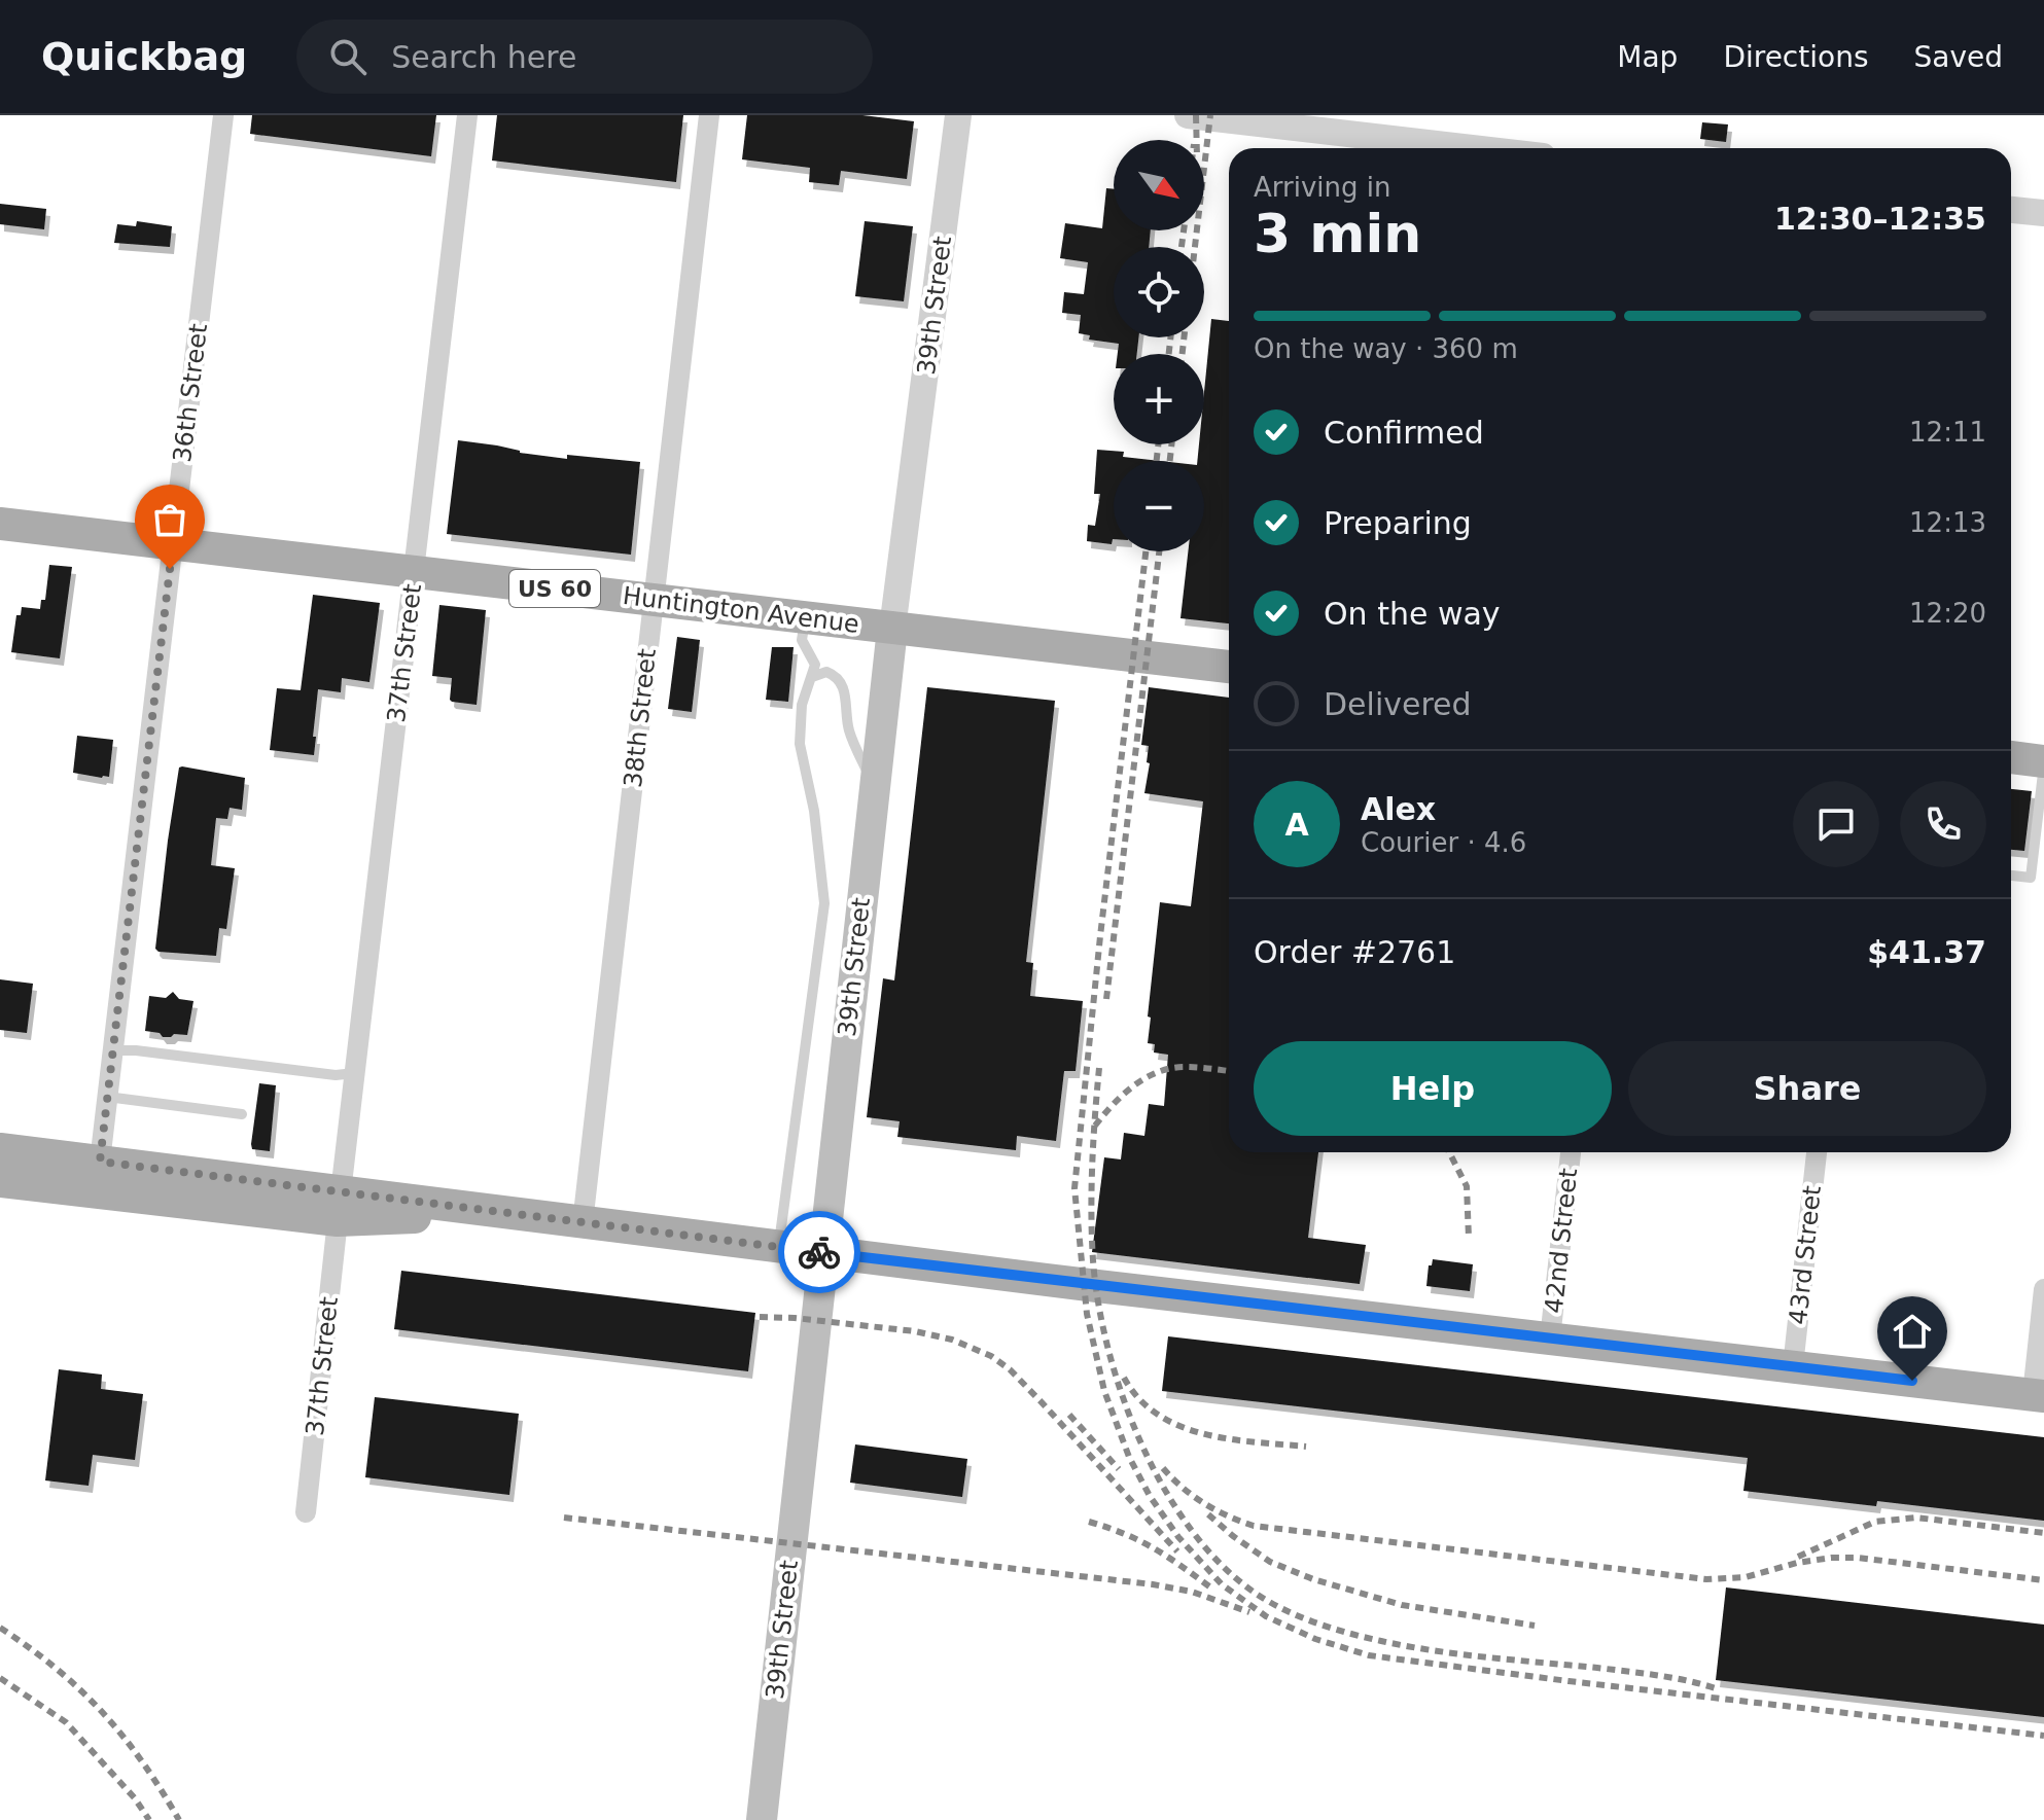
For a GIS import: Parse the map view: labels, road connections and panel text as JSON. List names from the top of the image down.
{
  "streets": {
    "main road": ["39th Street", "US 60", "Huntington Avenue"],
    "street": [
      "36th Street",
      "37th Street",
      "38th Street",
      "42nd Street",
      "43rd Street"
    ]
  },
  "crossings": [
    ["39th Street", "Huntington Avenue"],
    ["36th Street", "Huntington Avenue"],
    ["Huntington Avenue", "37th Street"],
    ["Huntington Avenue", "38th Street"]
  ],
  "north": "bottom right",
  "page": {
    "header": "Quickbag",
    "search": "Search here",
    "nav": ["Map", "Directions", "Saved"],
    "map_buttons": ["+", "−"],
    "heading": ["3 min", "Arriving in", "12:30–12:35"],
    "panel": [
      "Alex",
      "Courier · 4.6",
      "Order #2761",
      "$41.37"
    ],
    "bar": "On the way · 360 m",
    "list": [
      ["Confirmed", "12:11"],
      ["Preparing", "12:13"],
      ["On the way", "12:20"],
      "Delivered"
    ],
    "round": "A",
    "buttons": ["Help", "Share"]
  }
}
